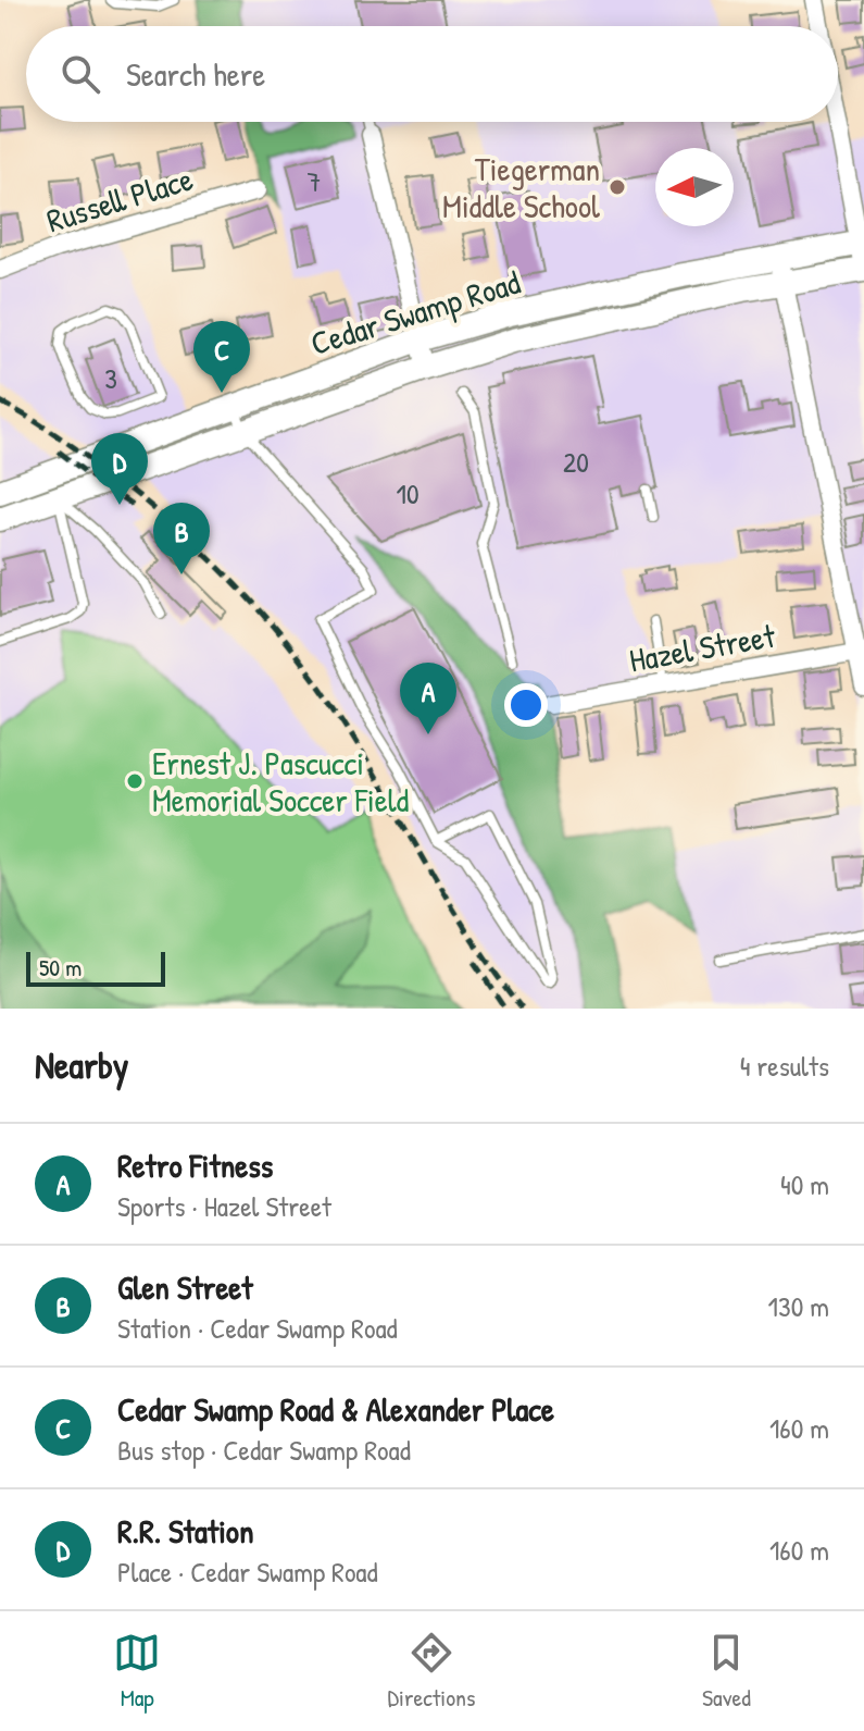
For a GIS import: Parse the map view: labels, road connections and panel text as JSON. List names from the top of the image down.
{
  "streets": {
    "main road": ["Cedar Swamp Road"],
    "street": ["Russell Place", "Hazel Street"]
  },
  "places": ["Tiegerman Middle School", "Ernest J. Pascucci Memorial Soccer Field"],
  "house_numbers": [
    "7",
    "3",
    "20",
    "10"
  ],
  "scale_bar": "50 m",
  "north": "left",
  "page": {
    "search": "Search here",
    "pins": [
      "C",
      "D",
      "B",
      "A"
    ],
    "scale": "50 m",
    "heading": ["Nearby", "4 results"],
    "list": [
      {
        "mark": "A",
        "name": "Retro Fitness",
        "note": "Sports · Hazel Street",
        "value": "40 m"
      },
      {
        "mark": "B",
        "name": "Glen Street",
        "note": "Station · Cedar Swamp Road",
        "value": "130 m"
      },
      {
        "mark": "C",
        "name": "Cedar Swamp Road & Alexander Place",
        "note": "Bus stop · Cedar Swamp Road",
        "value": "160 m"
      },
      {
        "mark": "D",
        "name": "R.R. Station",
        "note": "Place · Cedar Swamp Road",
        "value": "160 m"
      }
    ],
    "nav": ["Map", "Directions", "Saved"]
  }
}
